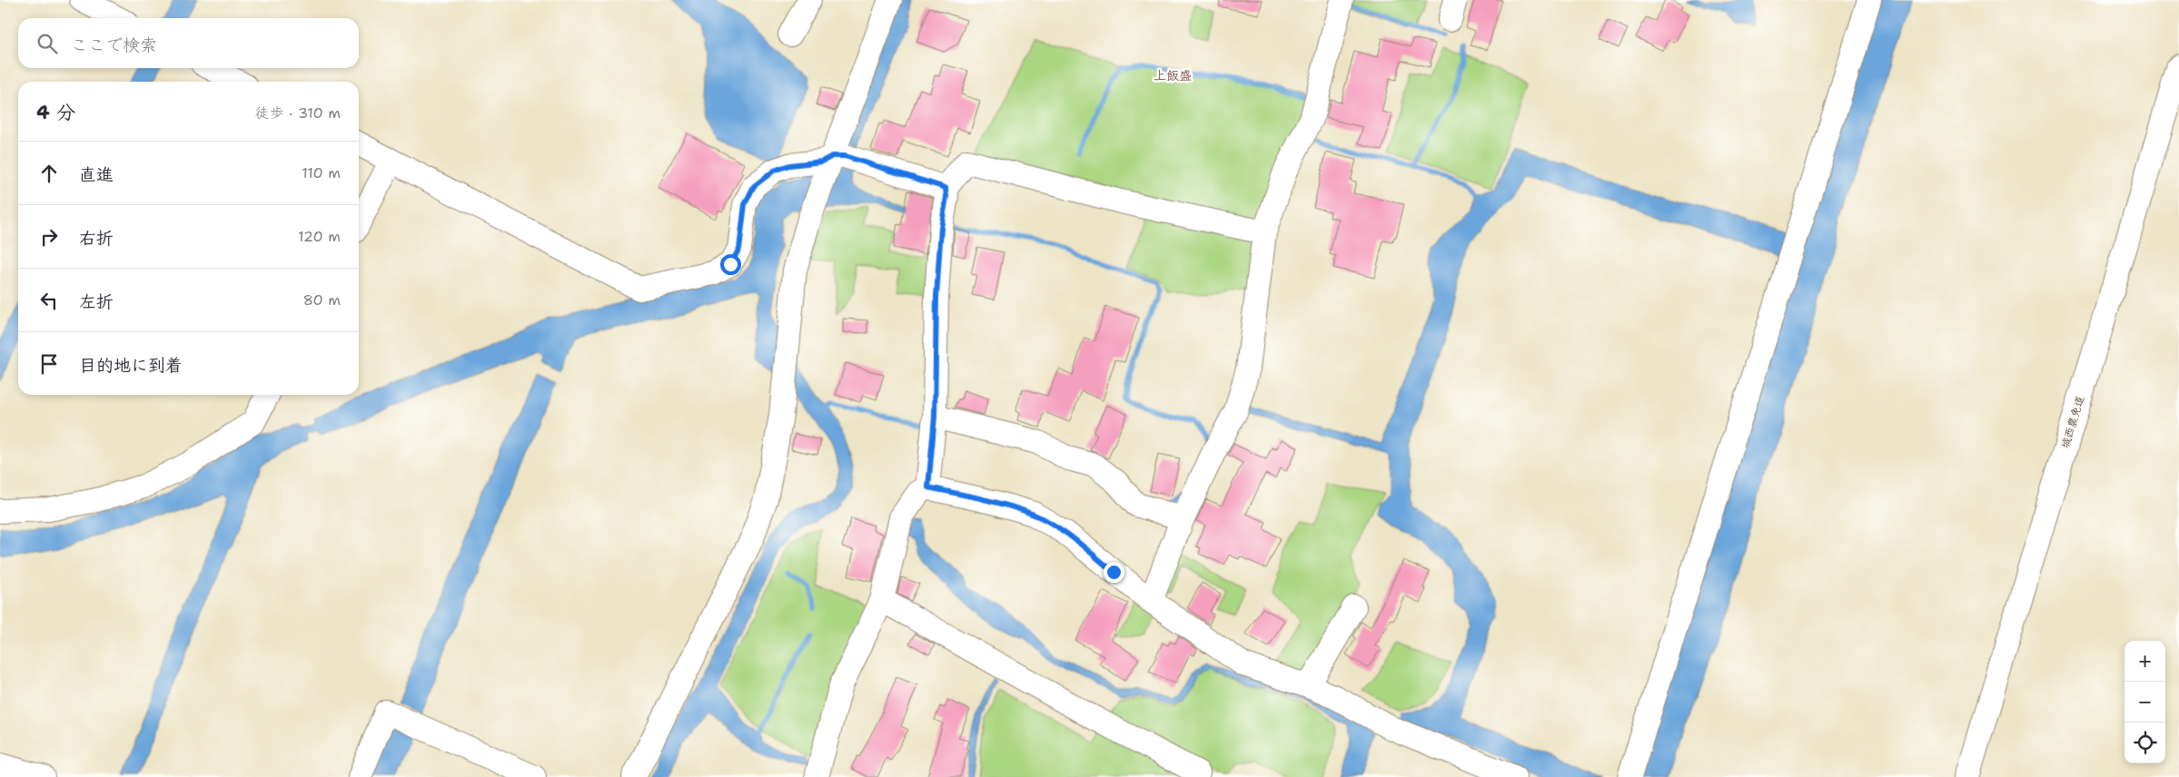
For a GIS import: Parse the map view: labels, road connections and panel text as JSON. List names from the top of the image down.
{
  "streets": {
    "street": ["城西農免道"]
  },
  "districts": ["上飯盛"],
  "page": {
    "search": "ここで検索",
    "heading": ["4 分", "徒歩 · 310 m"],
    "list": [
      ["直進", "110 m"],
      ["右折", "120 m"],
      ["左折", "80 m"],
      "目的地に到着"
    ],
    "map_buttons": ["+", "−"]
  }
}
